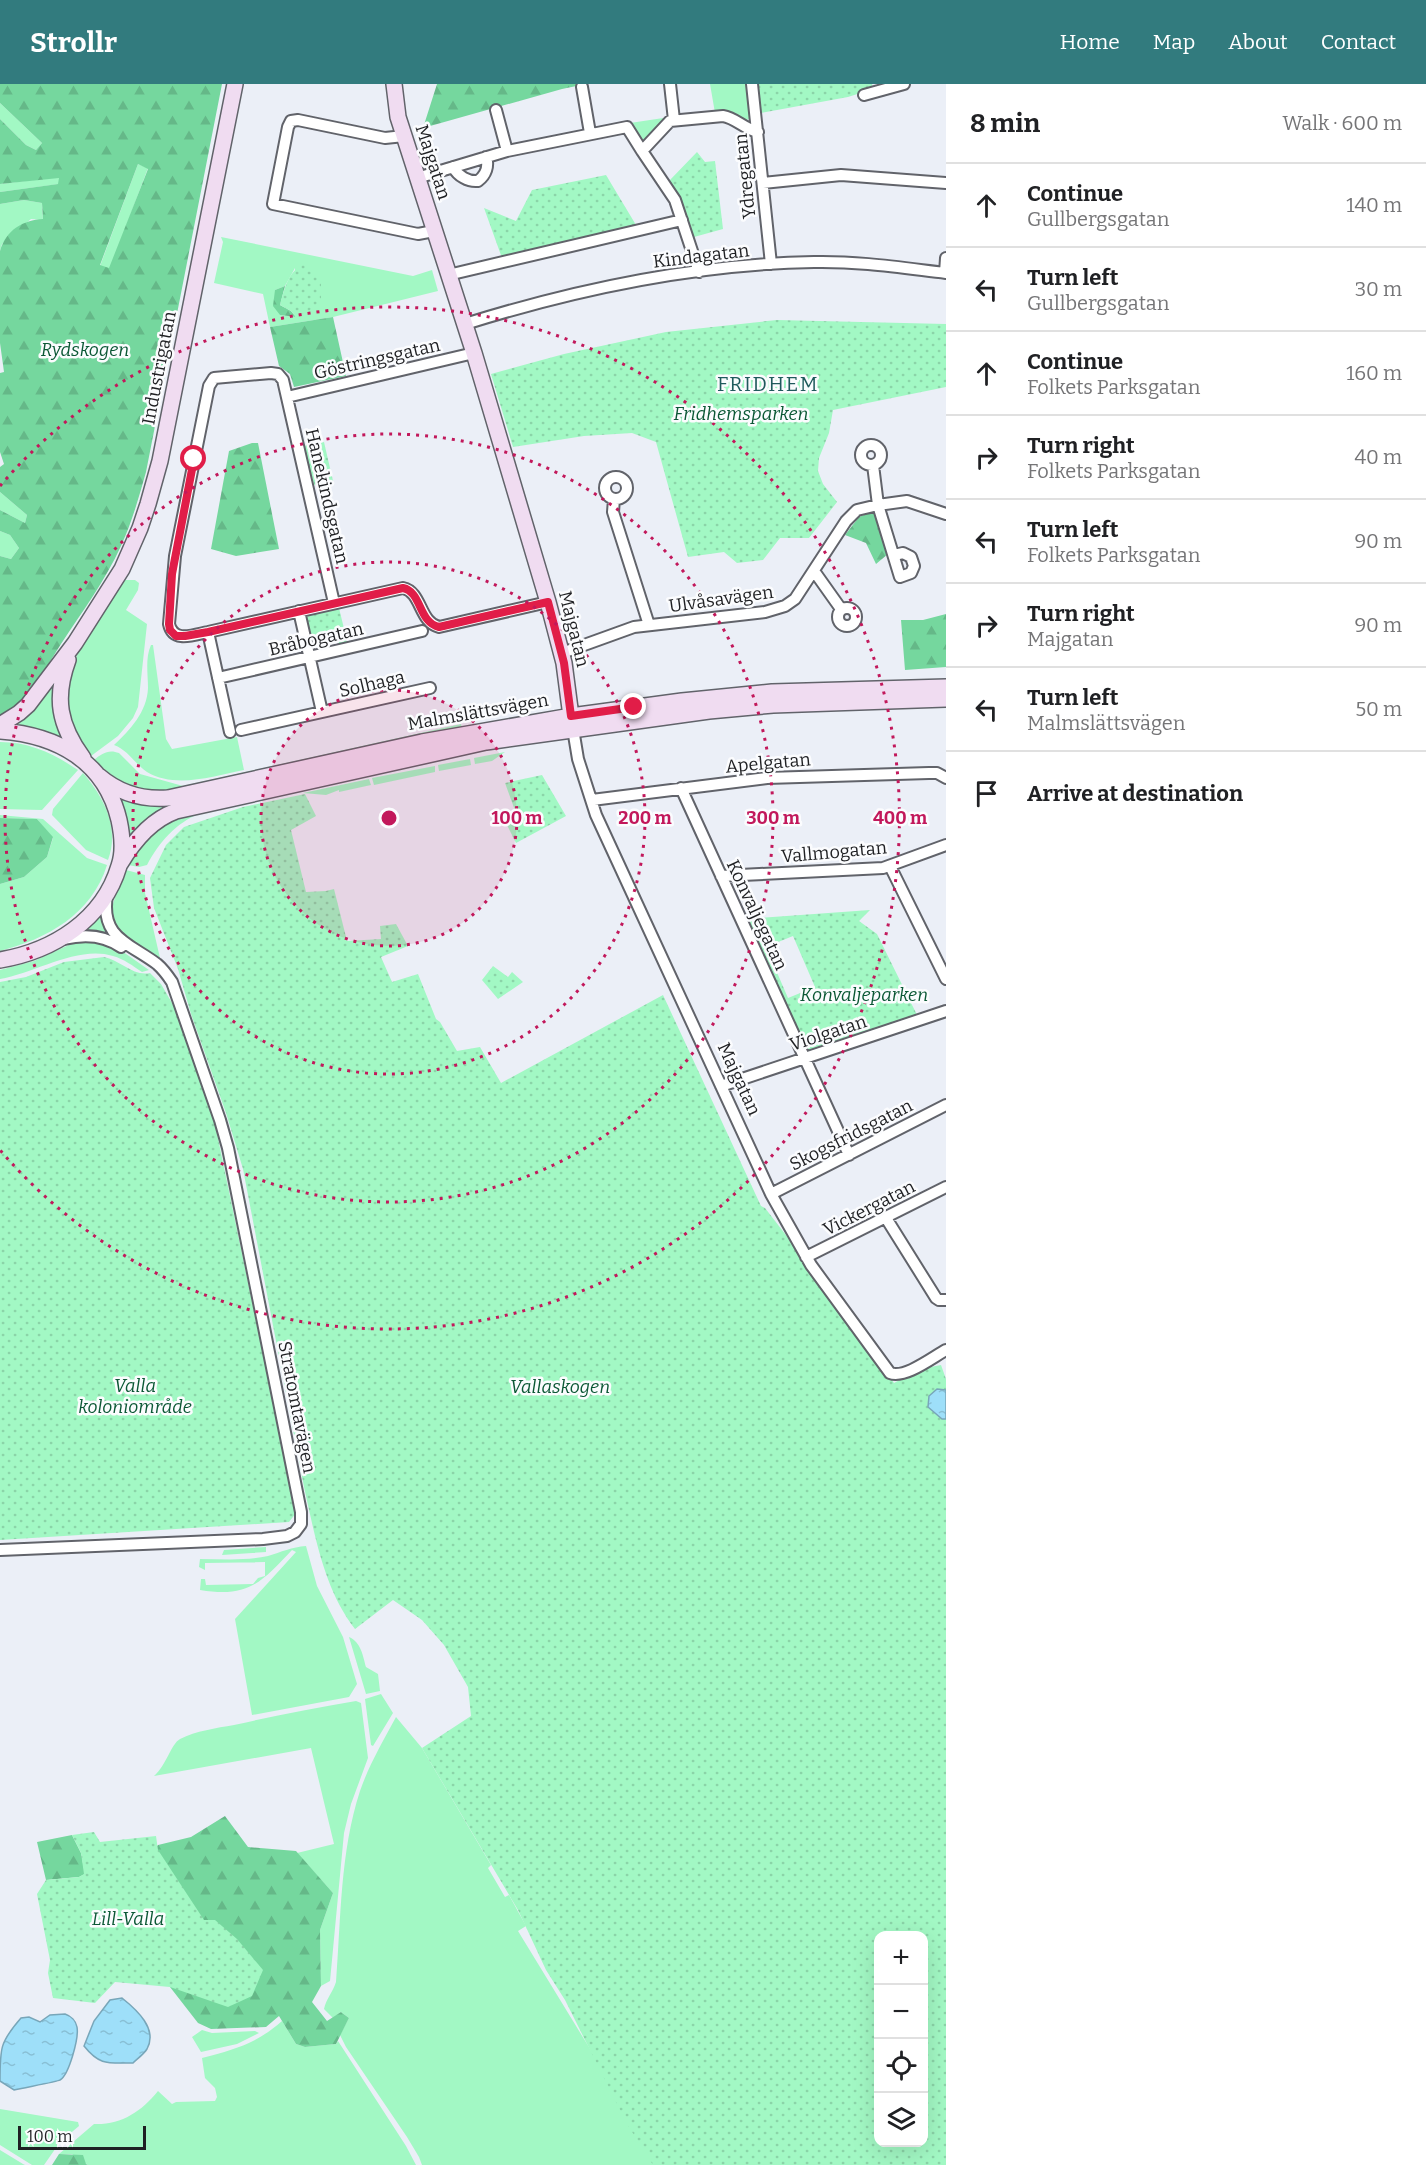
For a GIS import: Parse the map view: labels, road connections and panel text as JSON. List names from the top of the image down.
{
  "streets": {
    "main road": ["Majgatan", "Industrigatan", "Malmslättsvägen"],
    "street": [
      "Ydregatan",
      "Kindagatan",
      "Göstringsgatan",
      "Hanekindsgatan",
      "Ulvåsavägen",
      "Bråbogatan",
      "Solhaga",
      "Apelgatan",
      "Vallmogatan",
      "Konvaljegatan",
      "Violgatan",
      "Skogsfridsgatan",
      "Vickergatan",
      "Stratomtavägen"
    ]
  },
  "crossings": [
    ["Majgatan", "Kindagatan"],
    ["Majgatan", "Göstringsgatan"],
    ["Majgatan", "Ulvåsavägen"],
    ["Majgatan", "Malmslättsvägen"],
    ["Majgatan", "Apelgatan"],
    ["Majgatan", "Violgatan"],
    ["Majgatan", "Skogsfridsgatan"],
    ["Majgatan", "Vickergatan"],
    ["Ydregatan", "Kindagatan"],
    ["Göstringsgatan", "Hanekindsgatan"],
    ["Industrigatan", "Malmslättsvägen"],
    ["Bråbogatan", "Solhaga"],
    ["Apelgatan", "Konvaljegatan"],
    ["Vallmogatan", "Konvaljegatan"],
    ["Konvaljegatan", "Violgatan"],
    ["Konvaljegatan", "Skogsfridsgatan"]
  ],
  "districts": ["FRIDHEM"],
  "parks": [
    "Rydskogen",
    "Fridhemsparken",
    "Konvaljeparken",
    "Valla koloniområde",
    "Vallaskogen",
    "Lill-Valla"
  ],
  "scale_bar": "100 m",
  "page": {
    "header": "Strollr",
    "nav": [
      "Home",
      "Map",
      "About",
      "Contact"
    ],
    "heading": ["8 min", "Walk · 600 m"],
    "list": [
      ["Continue", "Gullbergsgatan", "140 m"],
      ["Turn left", "Gullbergsgatan", "30 m"],
      ["Continue", "Folkets Parksgatan", "160 m"],
      ["Turn right", "Folkets Parksgatan", "40 m"],
      ["Turn left", "Folkets Parksgatan", "90 m"],
      ["Turn right", "Majgatan", "90 m"],
      ["Turn left", "Malmslättsvägen", "50 m"],
      "Arrive at destination"
    ],
    "map_buttons": ["+", "−"],
    "scale": "100 m"
  },
  "rings": [
    "100 m",
    "200 m",
    "300 m",
    "400 m"
  ]
}
